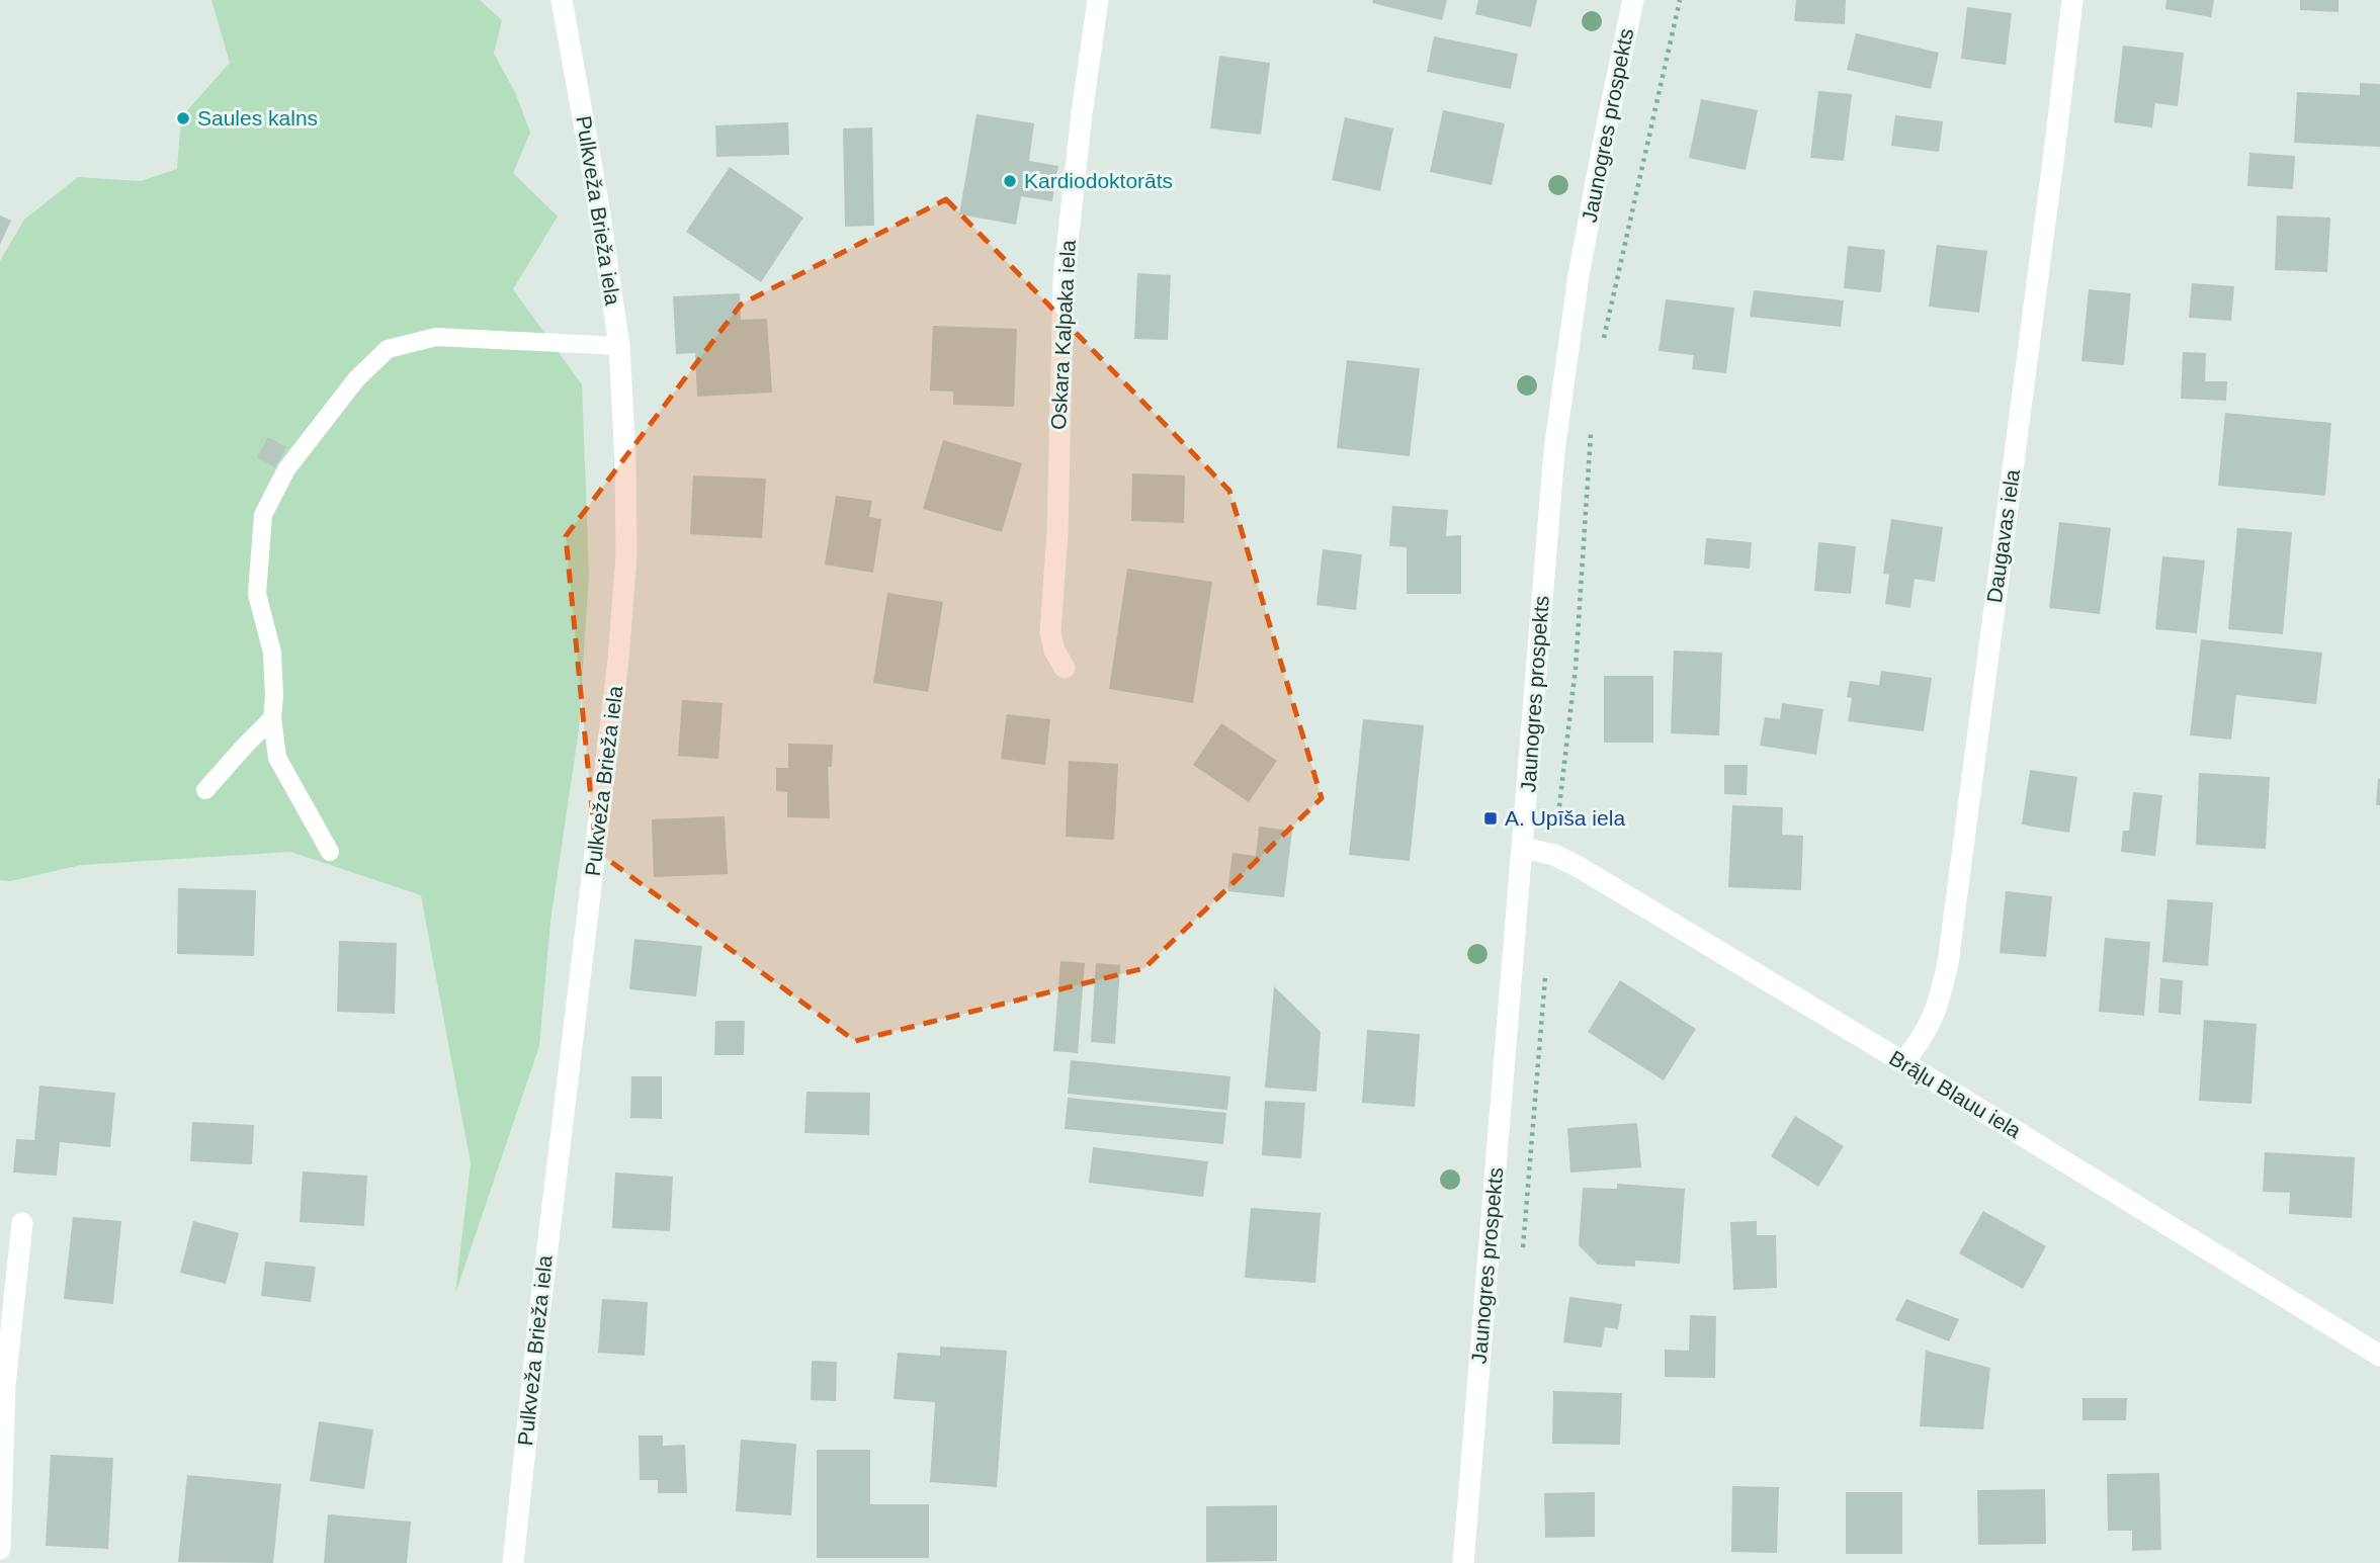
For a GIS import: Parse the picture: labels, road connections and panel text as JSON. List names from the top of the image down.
{
  "streets": {
    "street": [
      "Jaunogres prospekts",
      "Pulkveža Brieža iela",
      "Oskara Kalpaka iela",
      "Daugavas iela",
      "Brāļu Blauu iela"
    ]
  },
  "crossings": [
    ["Jaunogres prospekts", "Brāļu Blauu iela"],
    ["Daugavas iela", "Brāļu Blauu iela"]
  ],
  "places": {
    "other": ["Saules kalns", "Kardiodoktorāts"],
    "transit": ["A. Upīša iela"]
  }
}
